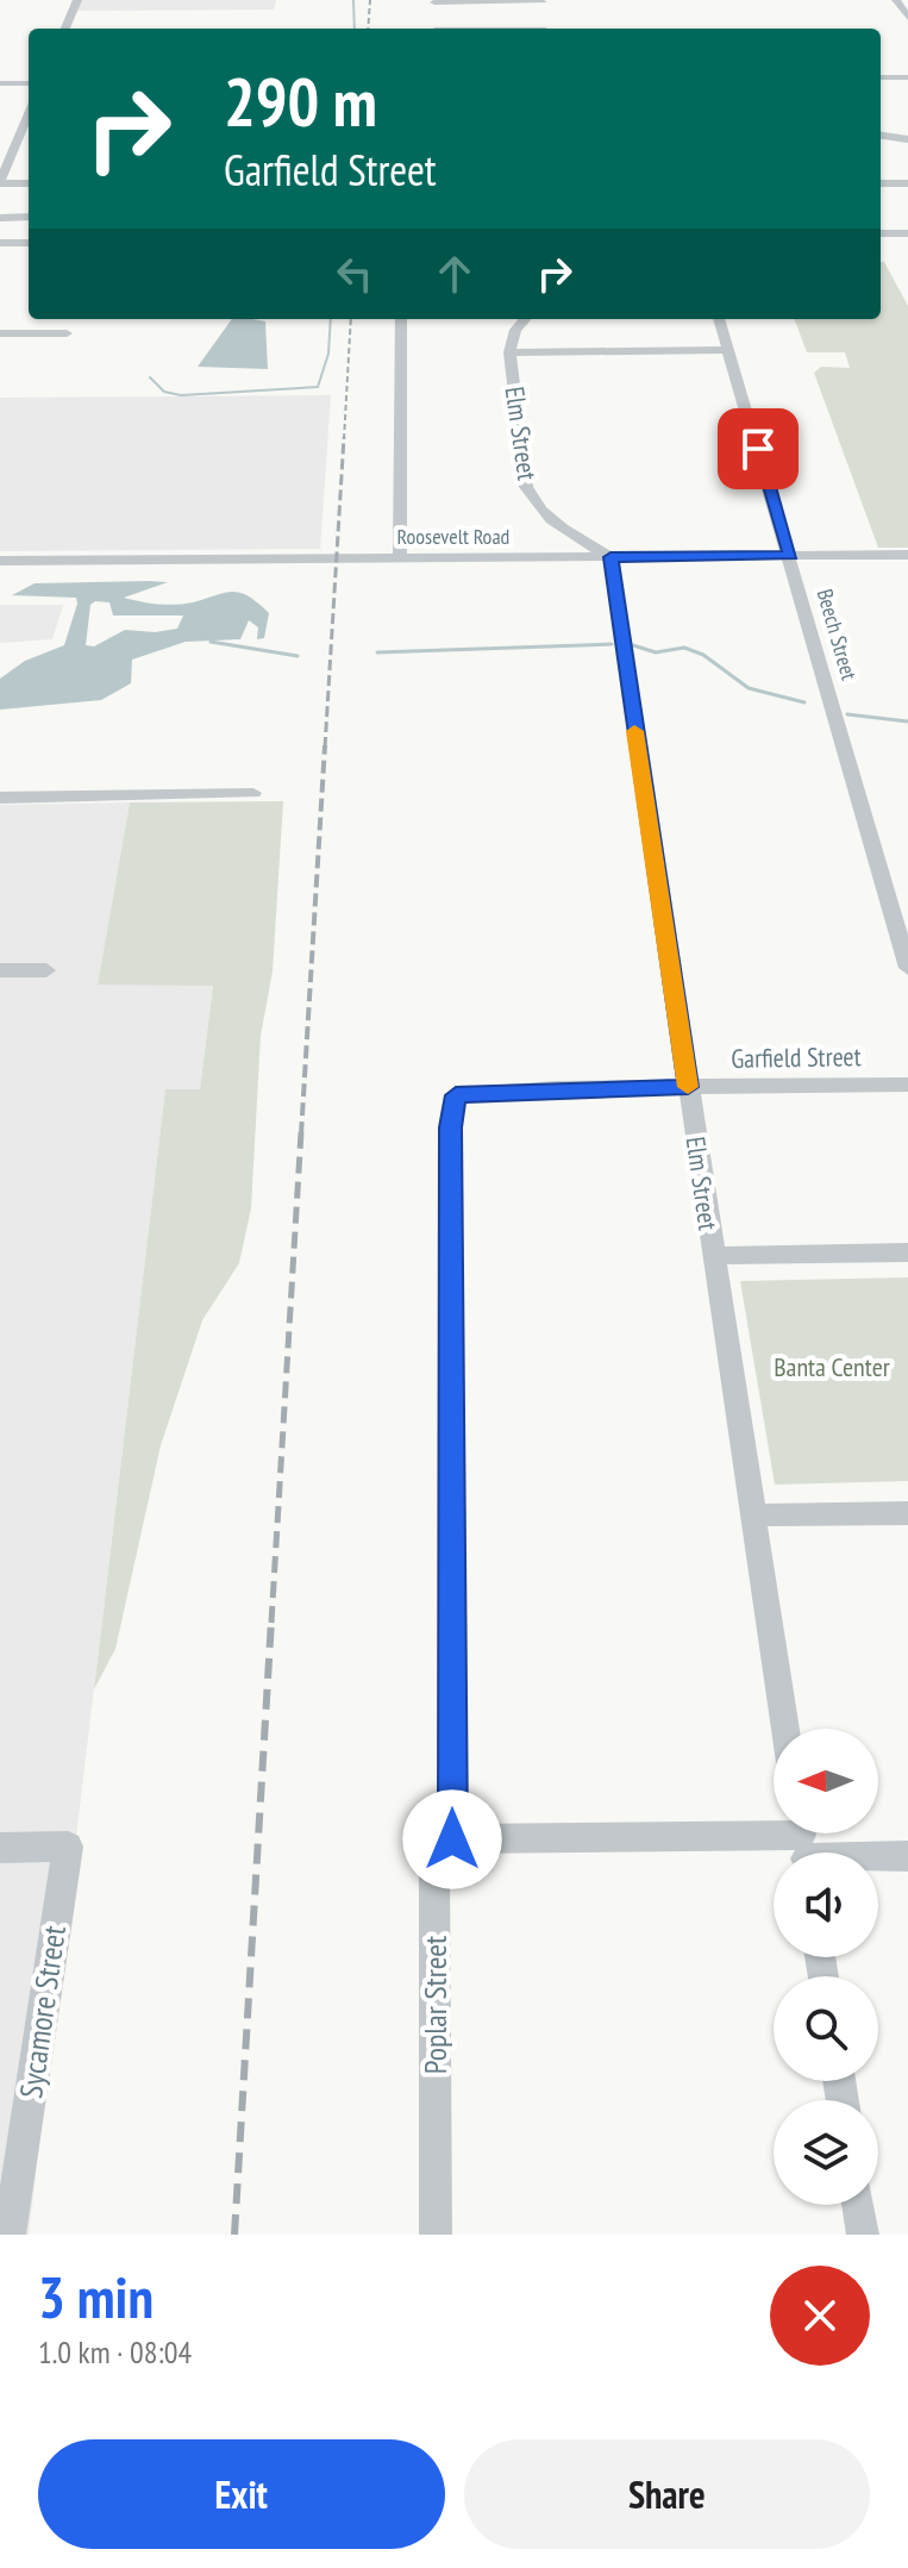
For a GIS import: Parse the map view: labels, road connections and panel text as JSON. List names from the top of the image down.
{
  "streets": {
    "street": [
      "Elm Street",
      "Roosevelt Road",
      "Beech Street",
      "Garfield Street",
      "Poplar Street",
      "Sycamore Street"
    ]
  },
  "crossings": [
    ["Elm Street", "Roosevelt Road"],
    ["Elm Street", "Garfield Street"],
    ["Roosevelt Road", "Beech Street"],
    ["Garfield Street", "Poplar Street"]
  ],
  "parks": ["Banta Center"],
  "north": "left",
  "page": {
    "turn": ["290 m", "Garfield Street"],
    "heading": ["3 min", "1.0 km · 08:04"],
    "buttons": ["Exit", "Share"]
  }
}
